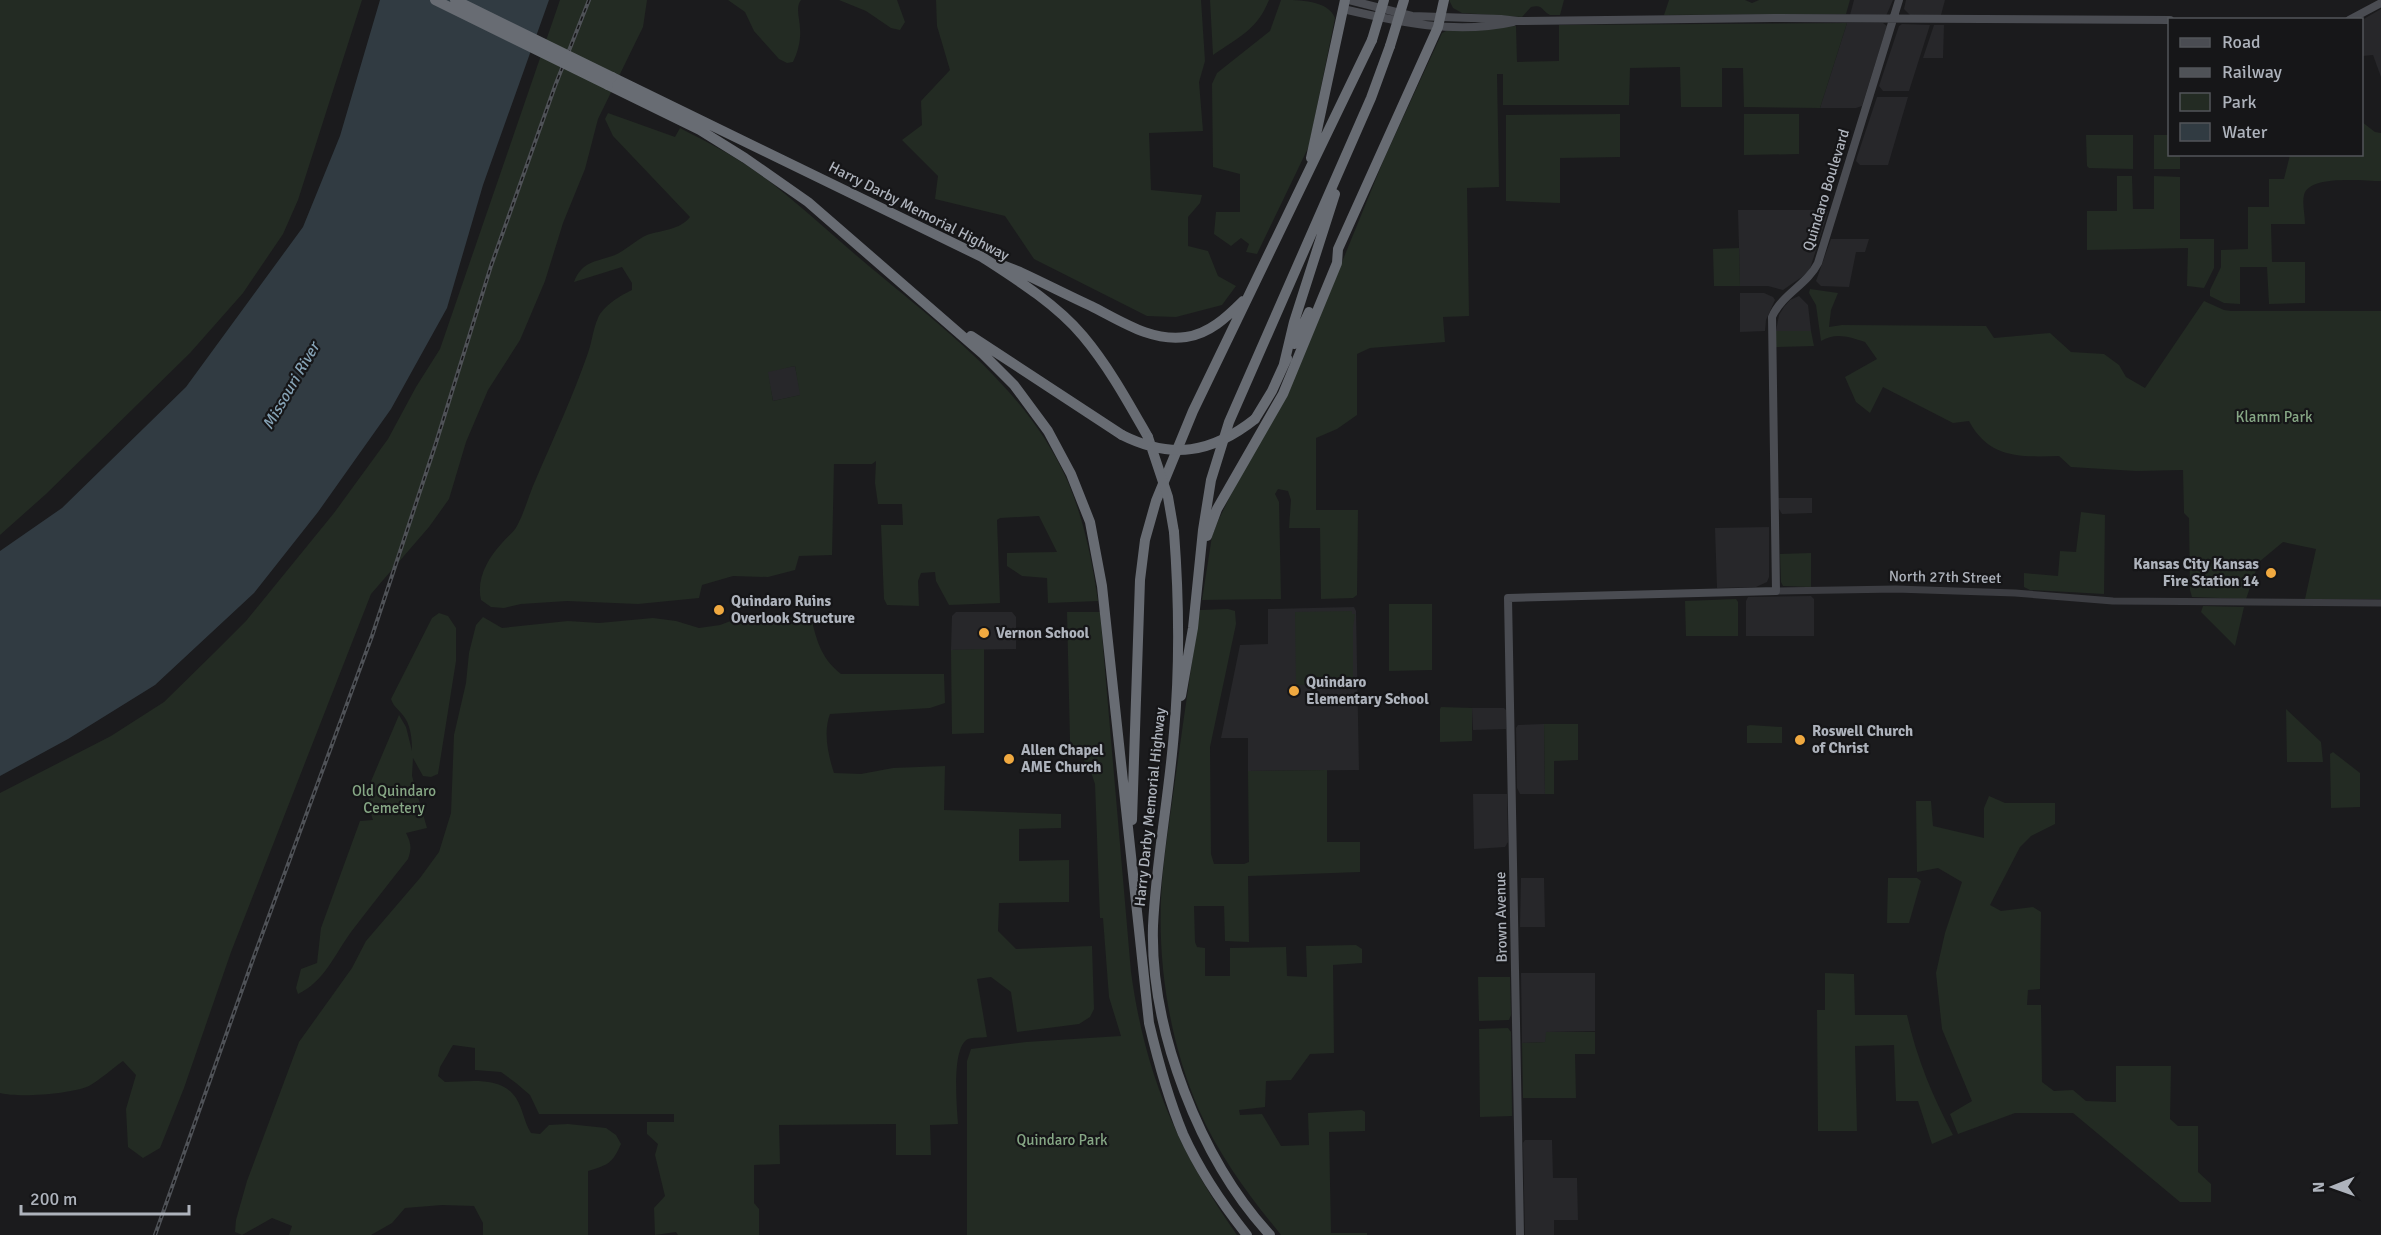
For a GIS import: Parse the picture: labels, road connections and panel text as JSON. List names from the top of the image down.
{
  "streets": {
    "highway": ["Harry Darby Memorial Highway"],
    "main road": ["Quindaro Boulevard", "North 27th Street", "Brown Avenue"]
  },
  "crossings": [
    ["Quindaro Boulevard", "North 27th Street"],
    ["North 27th Street", "Brown Avenue"]
  ],
  "water": ["Missouri River"],
  "parks": ["Klamm Park", "Old Quindaro Cemetery", "Quindaro Park"],
  "places": [
    "Kansas City Kansas Fire Station 14",
    "Quindaro Ruins Overlook Structure",
    "Vernon School",
    "Quindaro Elementary School",
    "Roswell Church of Christ",
    "Allen Chapel AME Church"
  ],
  "legend": [
    "Road",
    "Railway",
    "Park",
    "Water"
  ],
  "scale_bar": "200 m",
  "north": "left"
}
